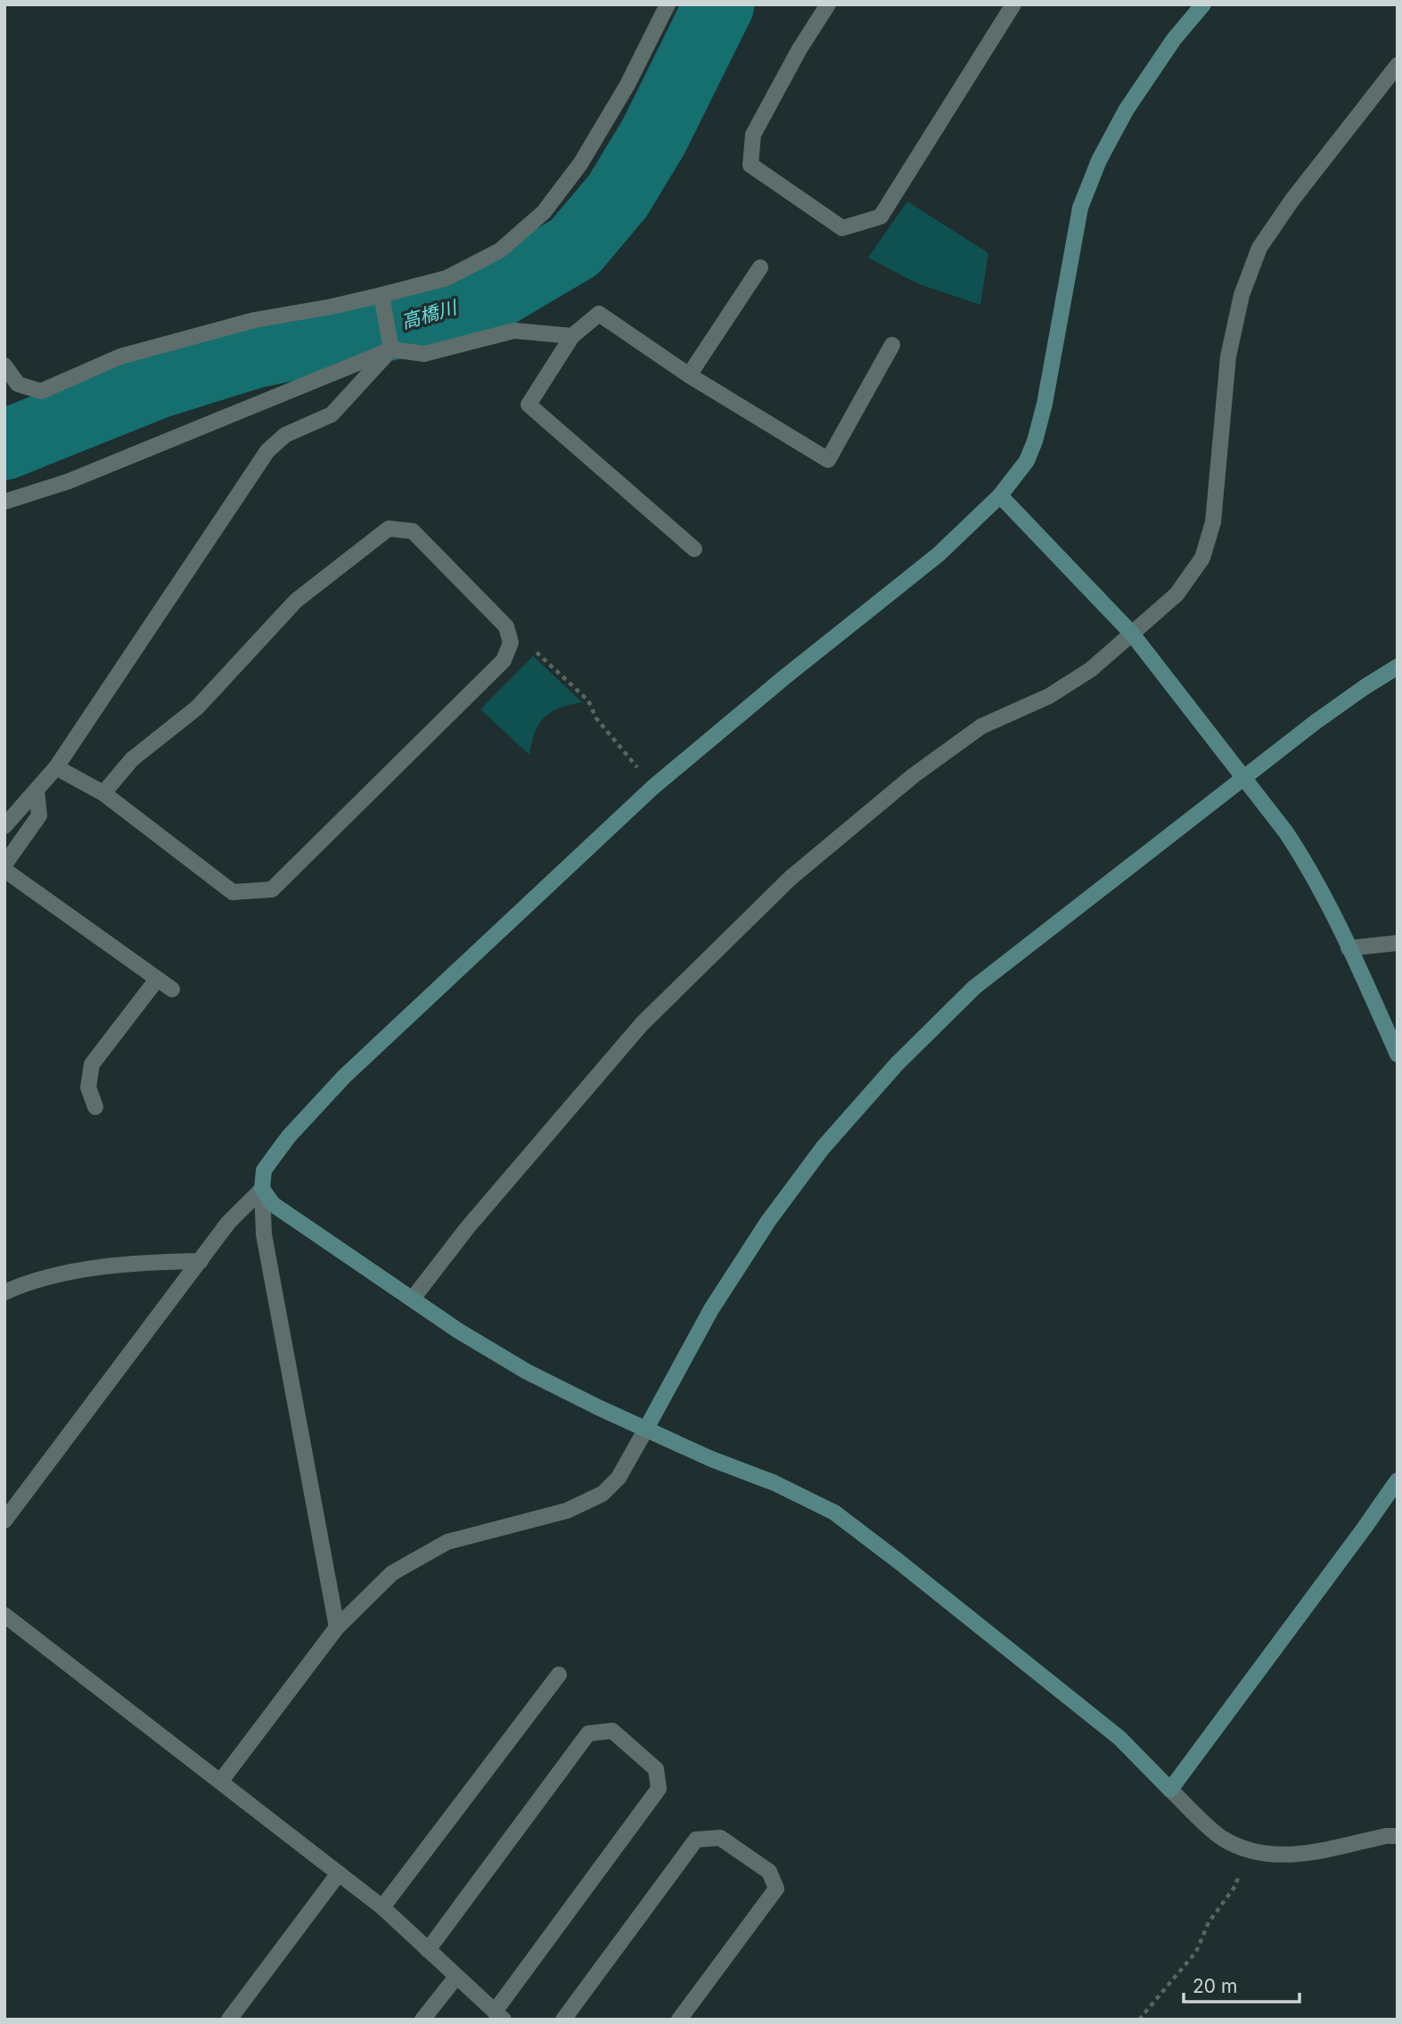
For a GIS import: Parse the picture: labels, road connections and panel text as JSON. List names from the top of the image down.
{
  "water": ["高橋川"],
  "scale_bar": "20 m"
}
